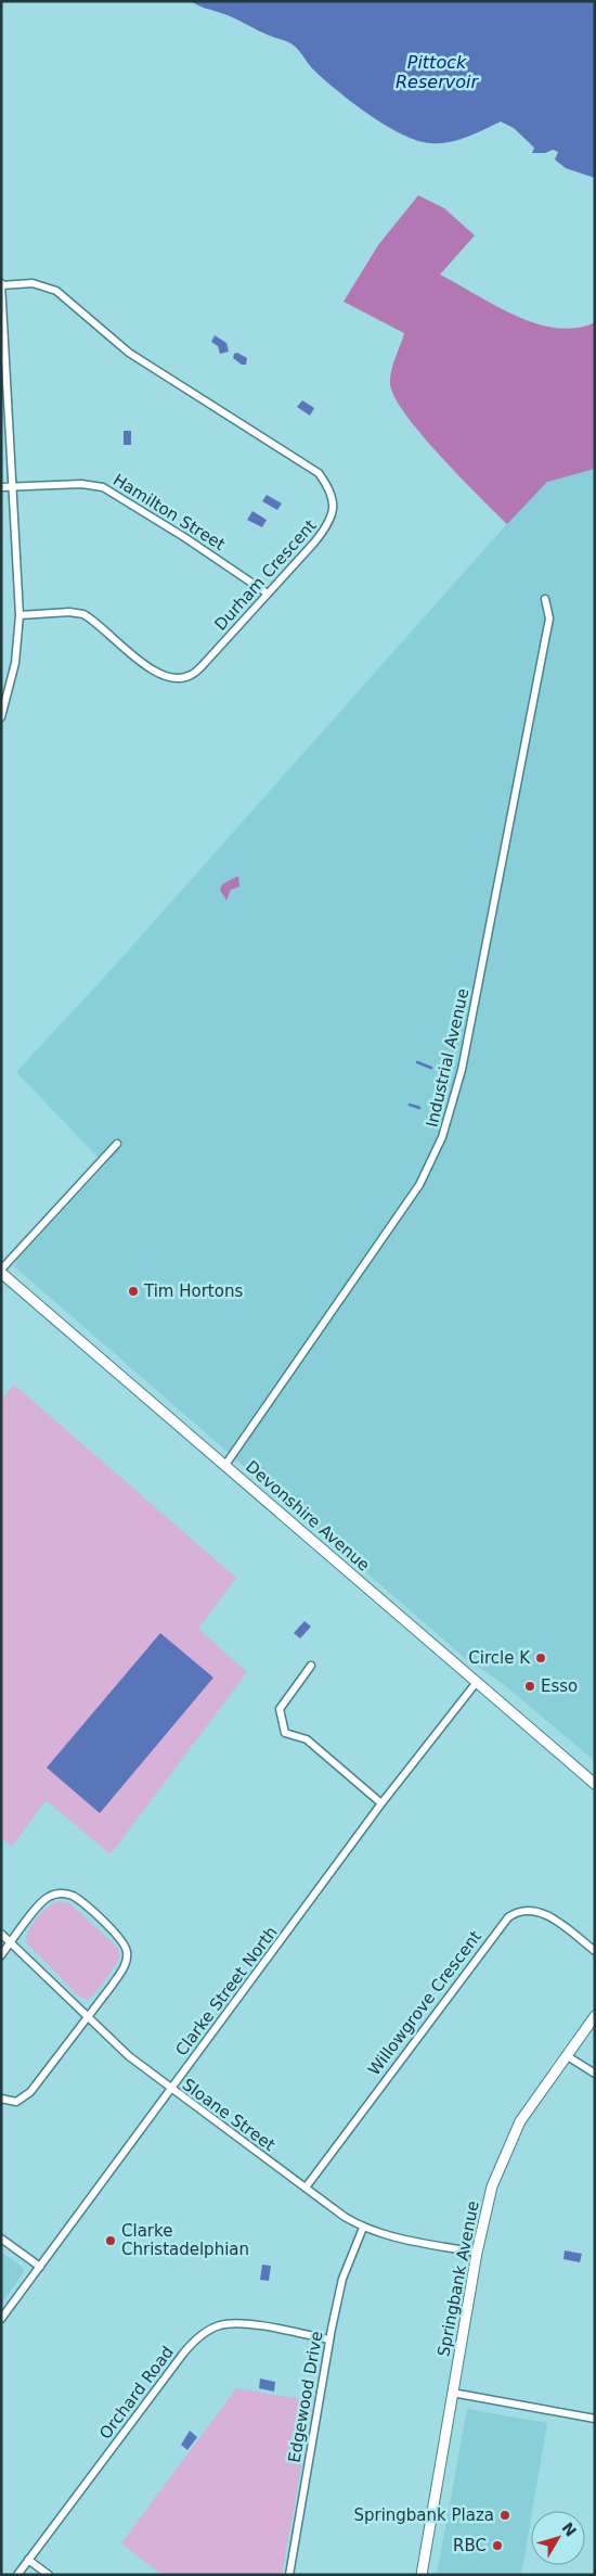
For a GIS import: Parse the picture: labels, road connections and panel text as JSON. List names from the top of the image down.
{
  "streets": {
    "main road": ["Devonshire Avenue", "Springbank Avenue"],
    "street": [
      "Hamilton Street",
      "Durham Crescent",
      "Industrial Avenue",
      "Clarke Street North",
      "Willowgrove Crescent",
      "Sloane Street",
      "Orchard Road",
      "Edgewood Drive"
    ]
  },
  "crossings": [
    ["Hamilton Street", "Durham Crescent"],
    ["Industrial Avenue", "Devonshire Avenue"],
    ["Devonshire Avenue", "Clarke Street North"],
    ["Clarke Street North", "Sloane Street"],
    ["Willowgrove Crescent", "Sloane Street"],
    ["Sloane Street", "Springbank Avenue"],
    ["Sloane Street", "Edgewood Drive"],
    ["Orchard Road", "Edgewood Drive"]
  ],
  "water": ["Pittock Reservoir"],
  "places": [
    "Tim Hortons",
    "Circle K",
    "Esso",
    "Clarke Christadelphian",
    "Springbank Plaza",
    "RBC"
  ],
  "north": "top right"
}
